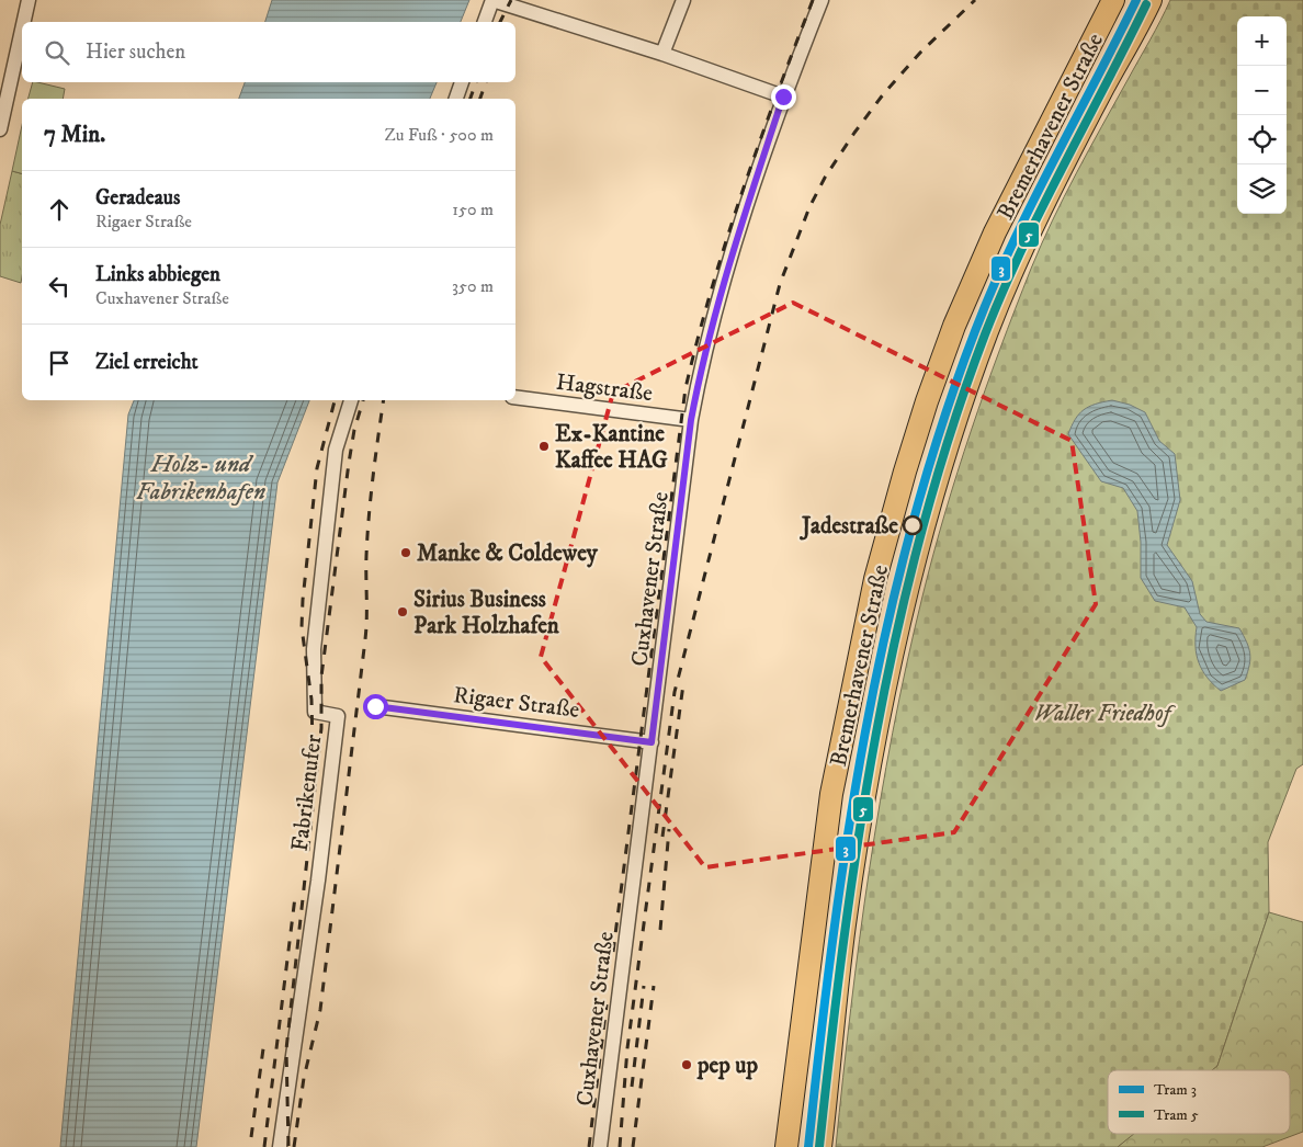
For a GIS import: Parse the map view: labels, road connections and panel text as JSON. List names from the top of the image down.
{
  "streets": {
    "main road": ["Bremerhavener Straße"],
    "street": [
      "Hagstraße",
      "Cuxhavener Straße",
      "Rigaer Straße",
      "Fabrikenufer"
    ]
  },
  "crossings": [
    ["Hagstraße", "Cuxhavener Straße"],
    ["Cuxhavener Straße", "Rigaer Straße"]
  ],
  "water": ["Holz- und Fabrikenhafen"],
  "parks": ["Waller Friedhof"],
  "places": [
    "Ex-Kantine Kaffee HAG",
    "Jadestraße",
    "Manke & Coldewey",
    "Sirius Business Park Holzhafen",
    "pep up"
  ],
  "lines": ["tram line 3", "tram line 5"],
  "legend": ["Tram 3", "Tram 5"],
  "page": {
    "map_buttons": ["+", "−"],
    "search": "Hier suchen",
    "heading": ["7 Min.", "Zu Fuß · 500 m"],
    "list": [
      ["Geradeaus", "Rigaer Straße", "150 m"],
      ["Links abbiegen", "Cuxhavener Straße", "350 m"],
      "Ziel erreicht"
    ]
  }
}
